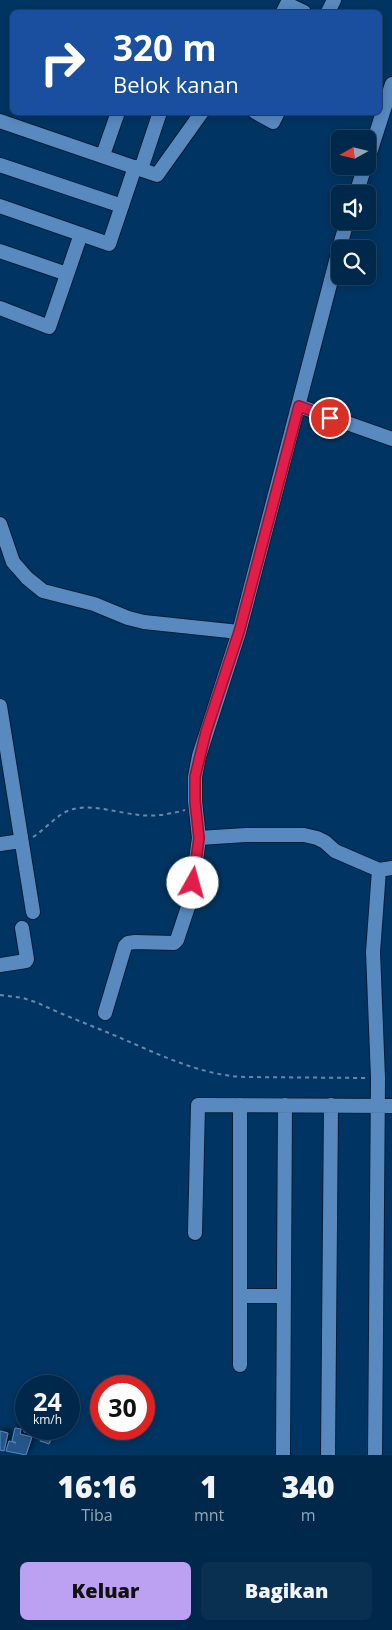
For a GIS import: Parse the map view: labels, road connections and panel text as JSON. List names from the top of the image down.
{
  "north": "left",
  "page": {
    "turn": ["320 m", "Belok kanan"],
    "speed": "24 km/h",
    "limit": "30",
    "eta": [
      "16:16",
      "Tiba",
      "1",
      "mnt",
      "340",
      "m"
    ],
    "buttons": ["Keluar", "Bagikan"]
  }
}
